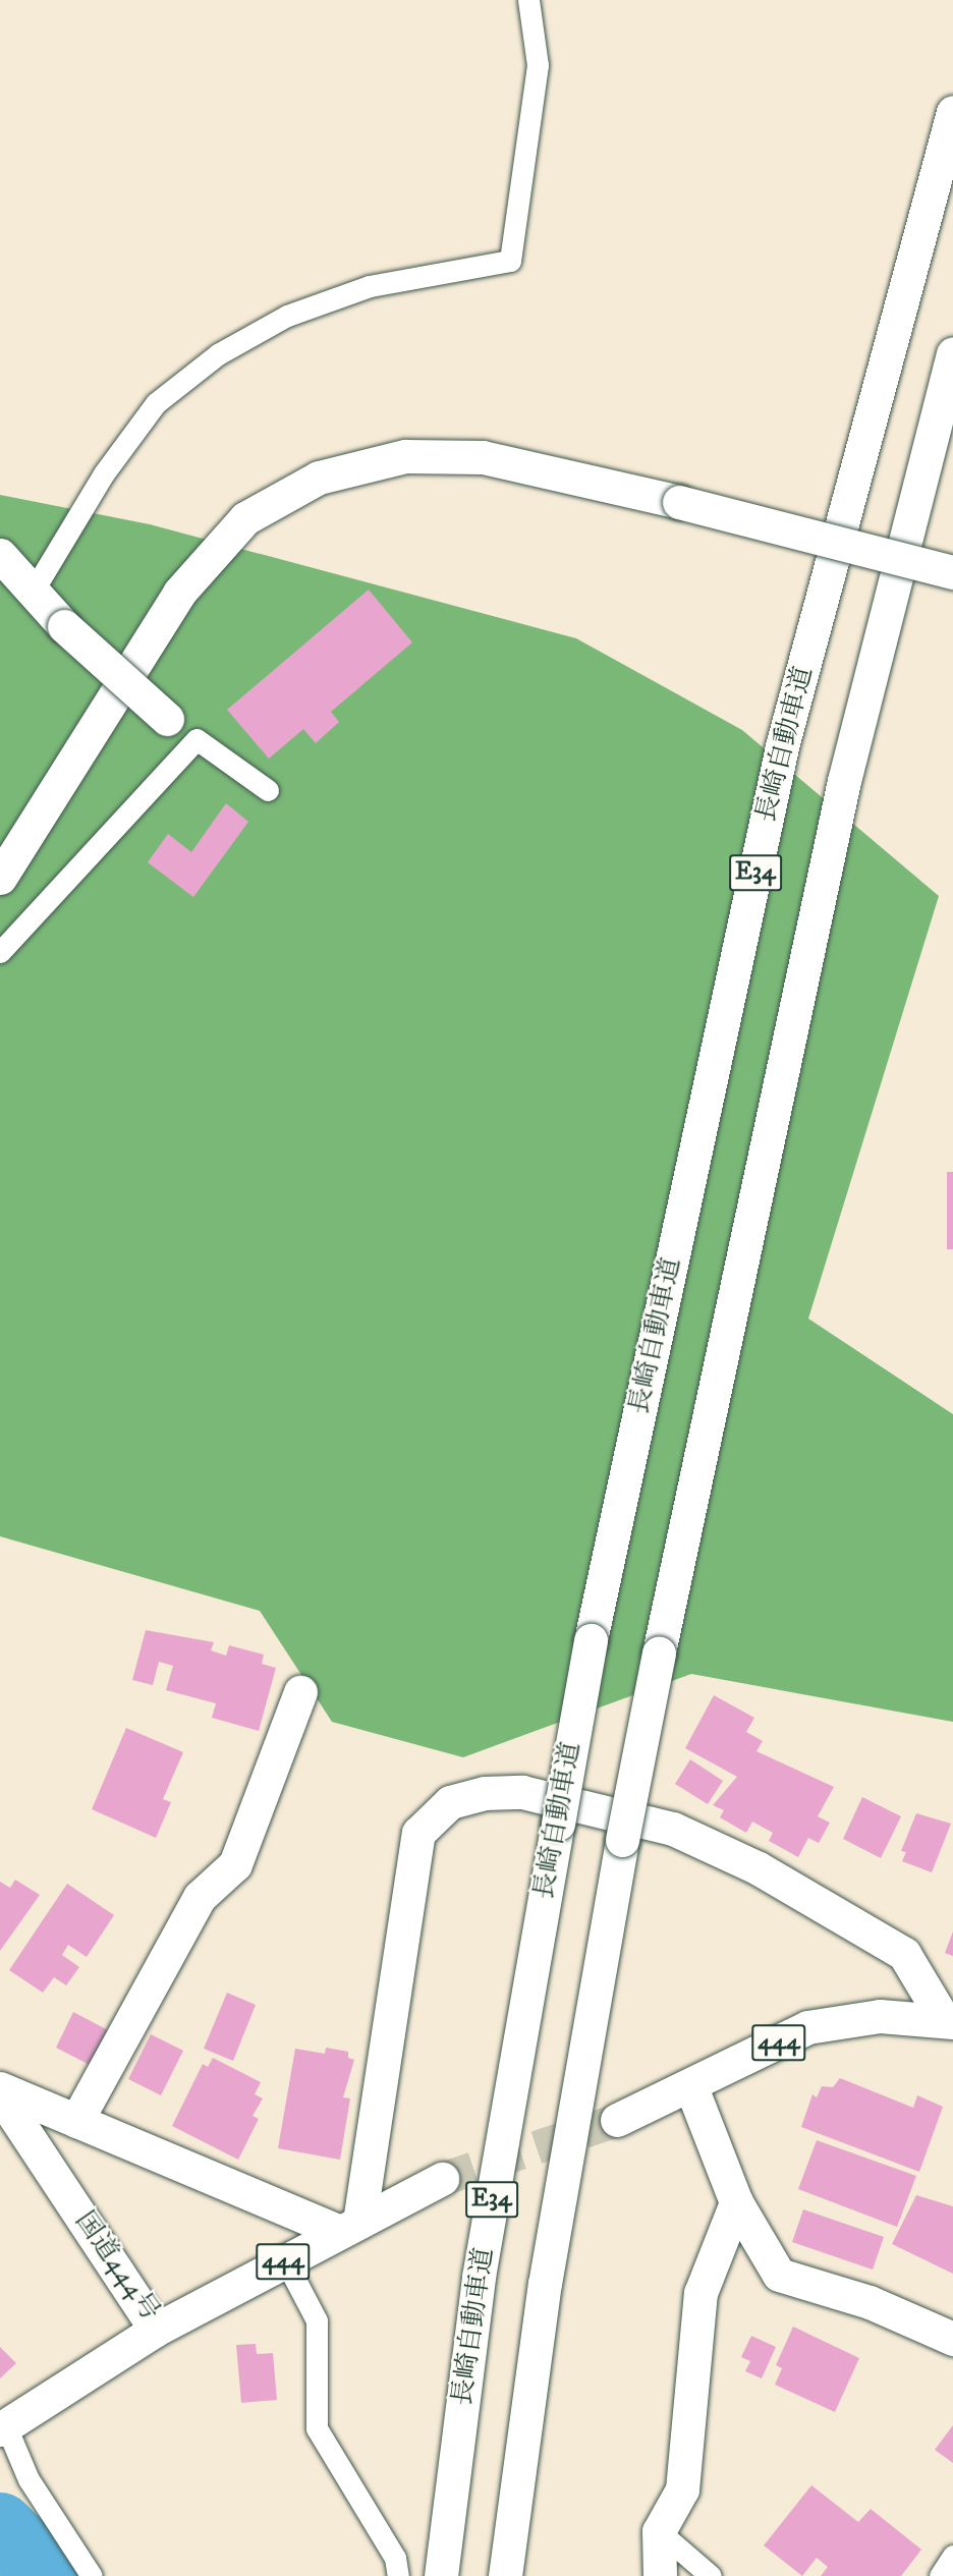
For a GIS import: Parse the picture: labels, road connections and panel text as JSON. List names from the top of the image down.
{
  "streets": {
    "main road": [
      "長崎自動車道",
      "E34",
      "444",
      "国道444号"
    ]
  }
}
